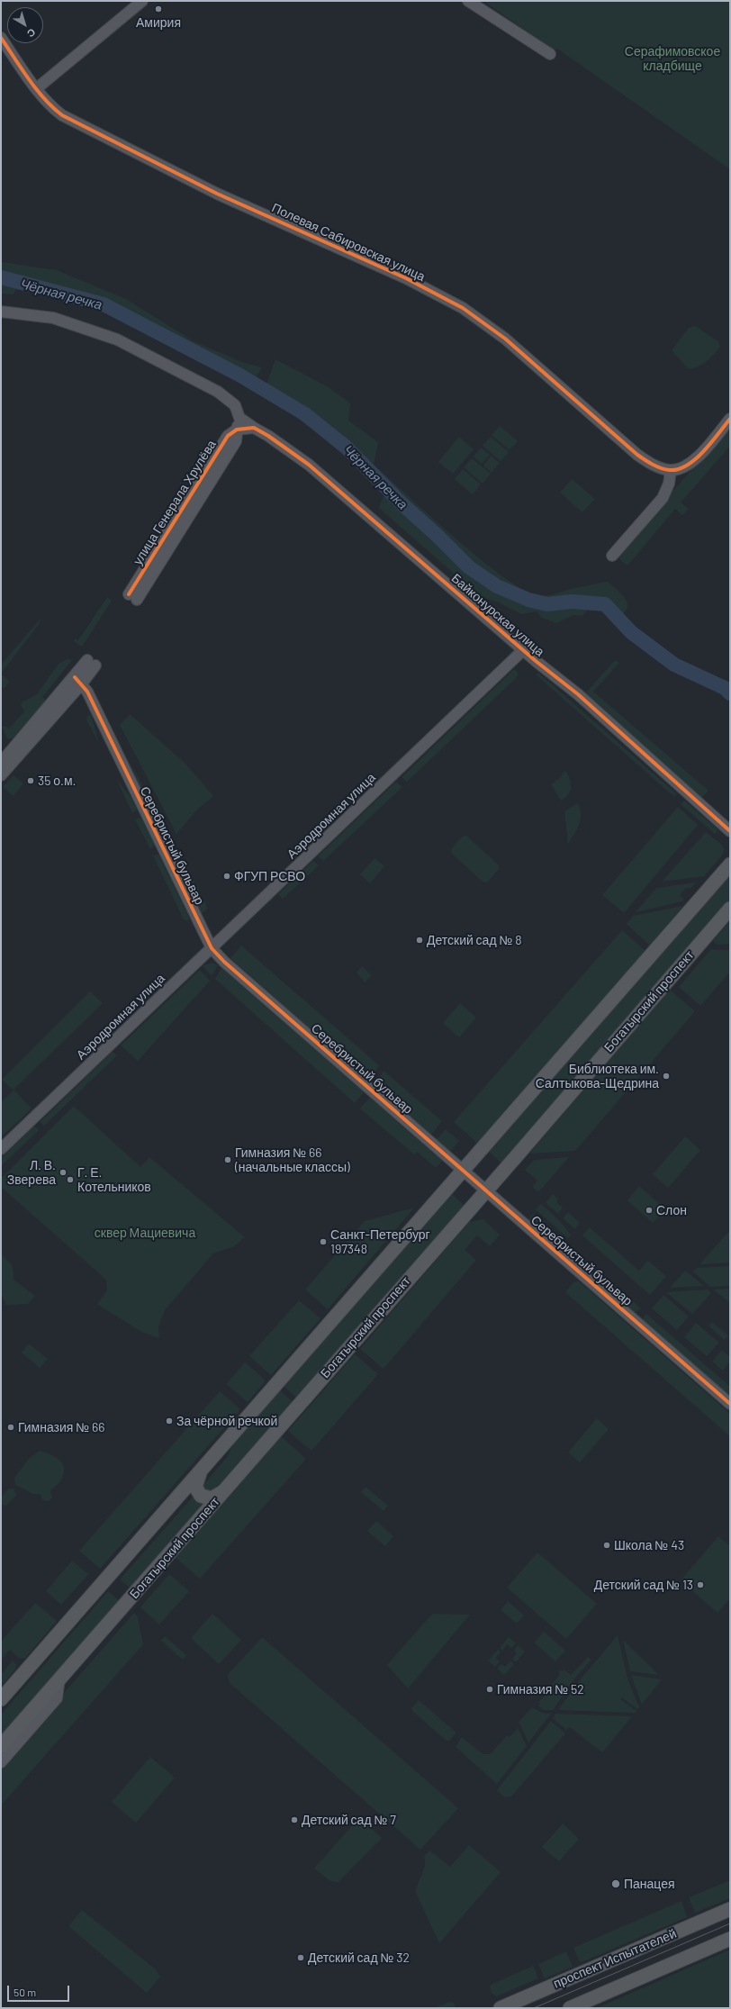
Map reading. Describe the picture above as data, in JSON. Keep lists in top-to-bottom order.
{
  "streets": {
    "main road": ["Богатырский проспект", "проспект Испытателей"],
    "street": [
      "Полевая Сабировская улица",
      "улица Генерала Хрулёва",
      "Байконурская улица",
      "Аэродромная улица",
      "Серебристый бульвар"
    ]
  },
  "crossings": [
    ["улица Генерала Хрулёва", "Байконурская улица"],
    ["Байконурская улица", "Аэродромная улица"],
    ["Аэродромная улица", "Серебристый бульвар"],
    ["Серебристый бульвар", "Богатырский проспект"]
  ],
  "water": ["Чёрная речка"],
  "parks": ["Серафимовское кладбище", "сквер Мациевича"],
  "places": [
    "Амирия",
    "35 о.м.",
    "ФГУП РСВО",
    "Детский сад № 8",
    "Библиотека им. Салтыкова-Щедрина",
    "Гимназия № 66 (начальные классы)",
    "Л. В. Зверева",
    "Г. Е. Котельников",
    "Слон",
    "Санкт-Петербург 197348",
    "За чёрной речкой",
    "Гимназия № 66",
    "Школа № 43",
    "Детский сад № 13",
    "Гимназия № 52",
    "Детский сад № 7",
    "Панацея",
    "Детский сад № 32"
  ],
  "scale_bar": "50 m",
  "north": "bottom right"
}
